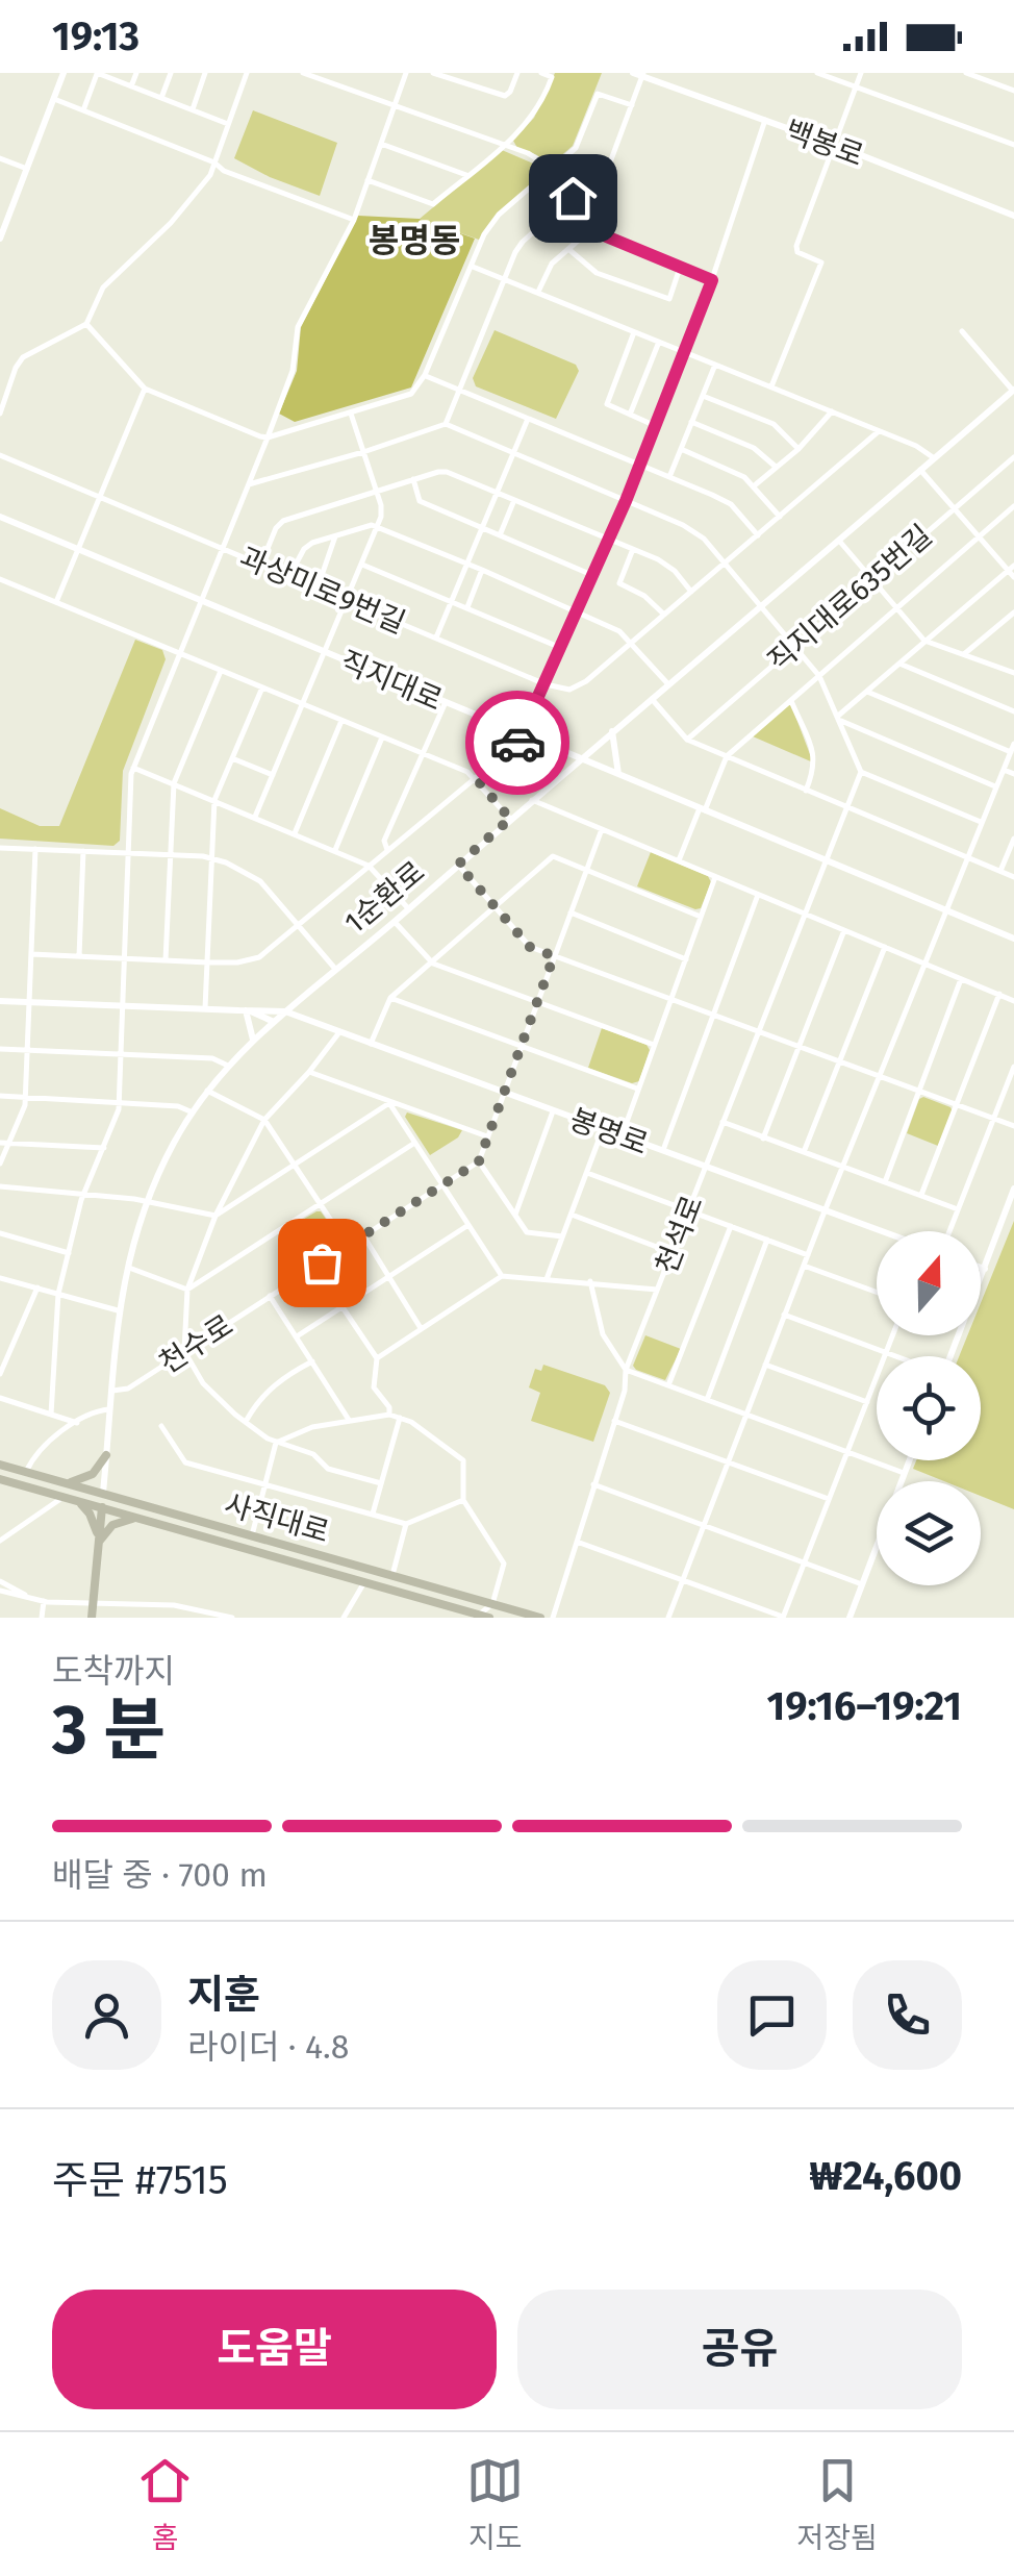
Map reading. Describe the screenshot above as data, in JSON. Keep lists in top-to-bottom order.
{
  "streets": {
    "main road": ["1순환로", "사직대로"],
    "street": [
      "백봉로",
      "과상미로9번길",
      "직지대로635번길",
      "직지대로",
      "봉명로",
      "천석로",
      "천수로"
    ]
  },
  "crossings": [
    ["직지대로", "1순환로"],
    ["직지대로", "천석로"],
    ["1순환로", "봉명로"],
    ["1순환로", "천수로"],
    ["1순환로", "사직대로"],
    ["봉명로", "천석로"]
  ],
  "districts": ["봉명동"],
  "north": "top",
  "page": {
    "status": "19:13",
    "heading": ["3 분", "도착까지", "19:16–19:21"],
    "panel": [
      "지훈",
      "라이더 · 4.8",
      "주문 #7515",
      "₩24,600"
    ],
    "bar": "배달 중 · 700 m",
    "buttons": ["도움말", "공유"],
    "tabs": ["홈", "지도", "저장됨"]
  }
}
